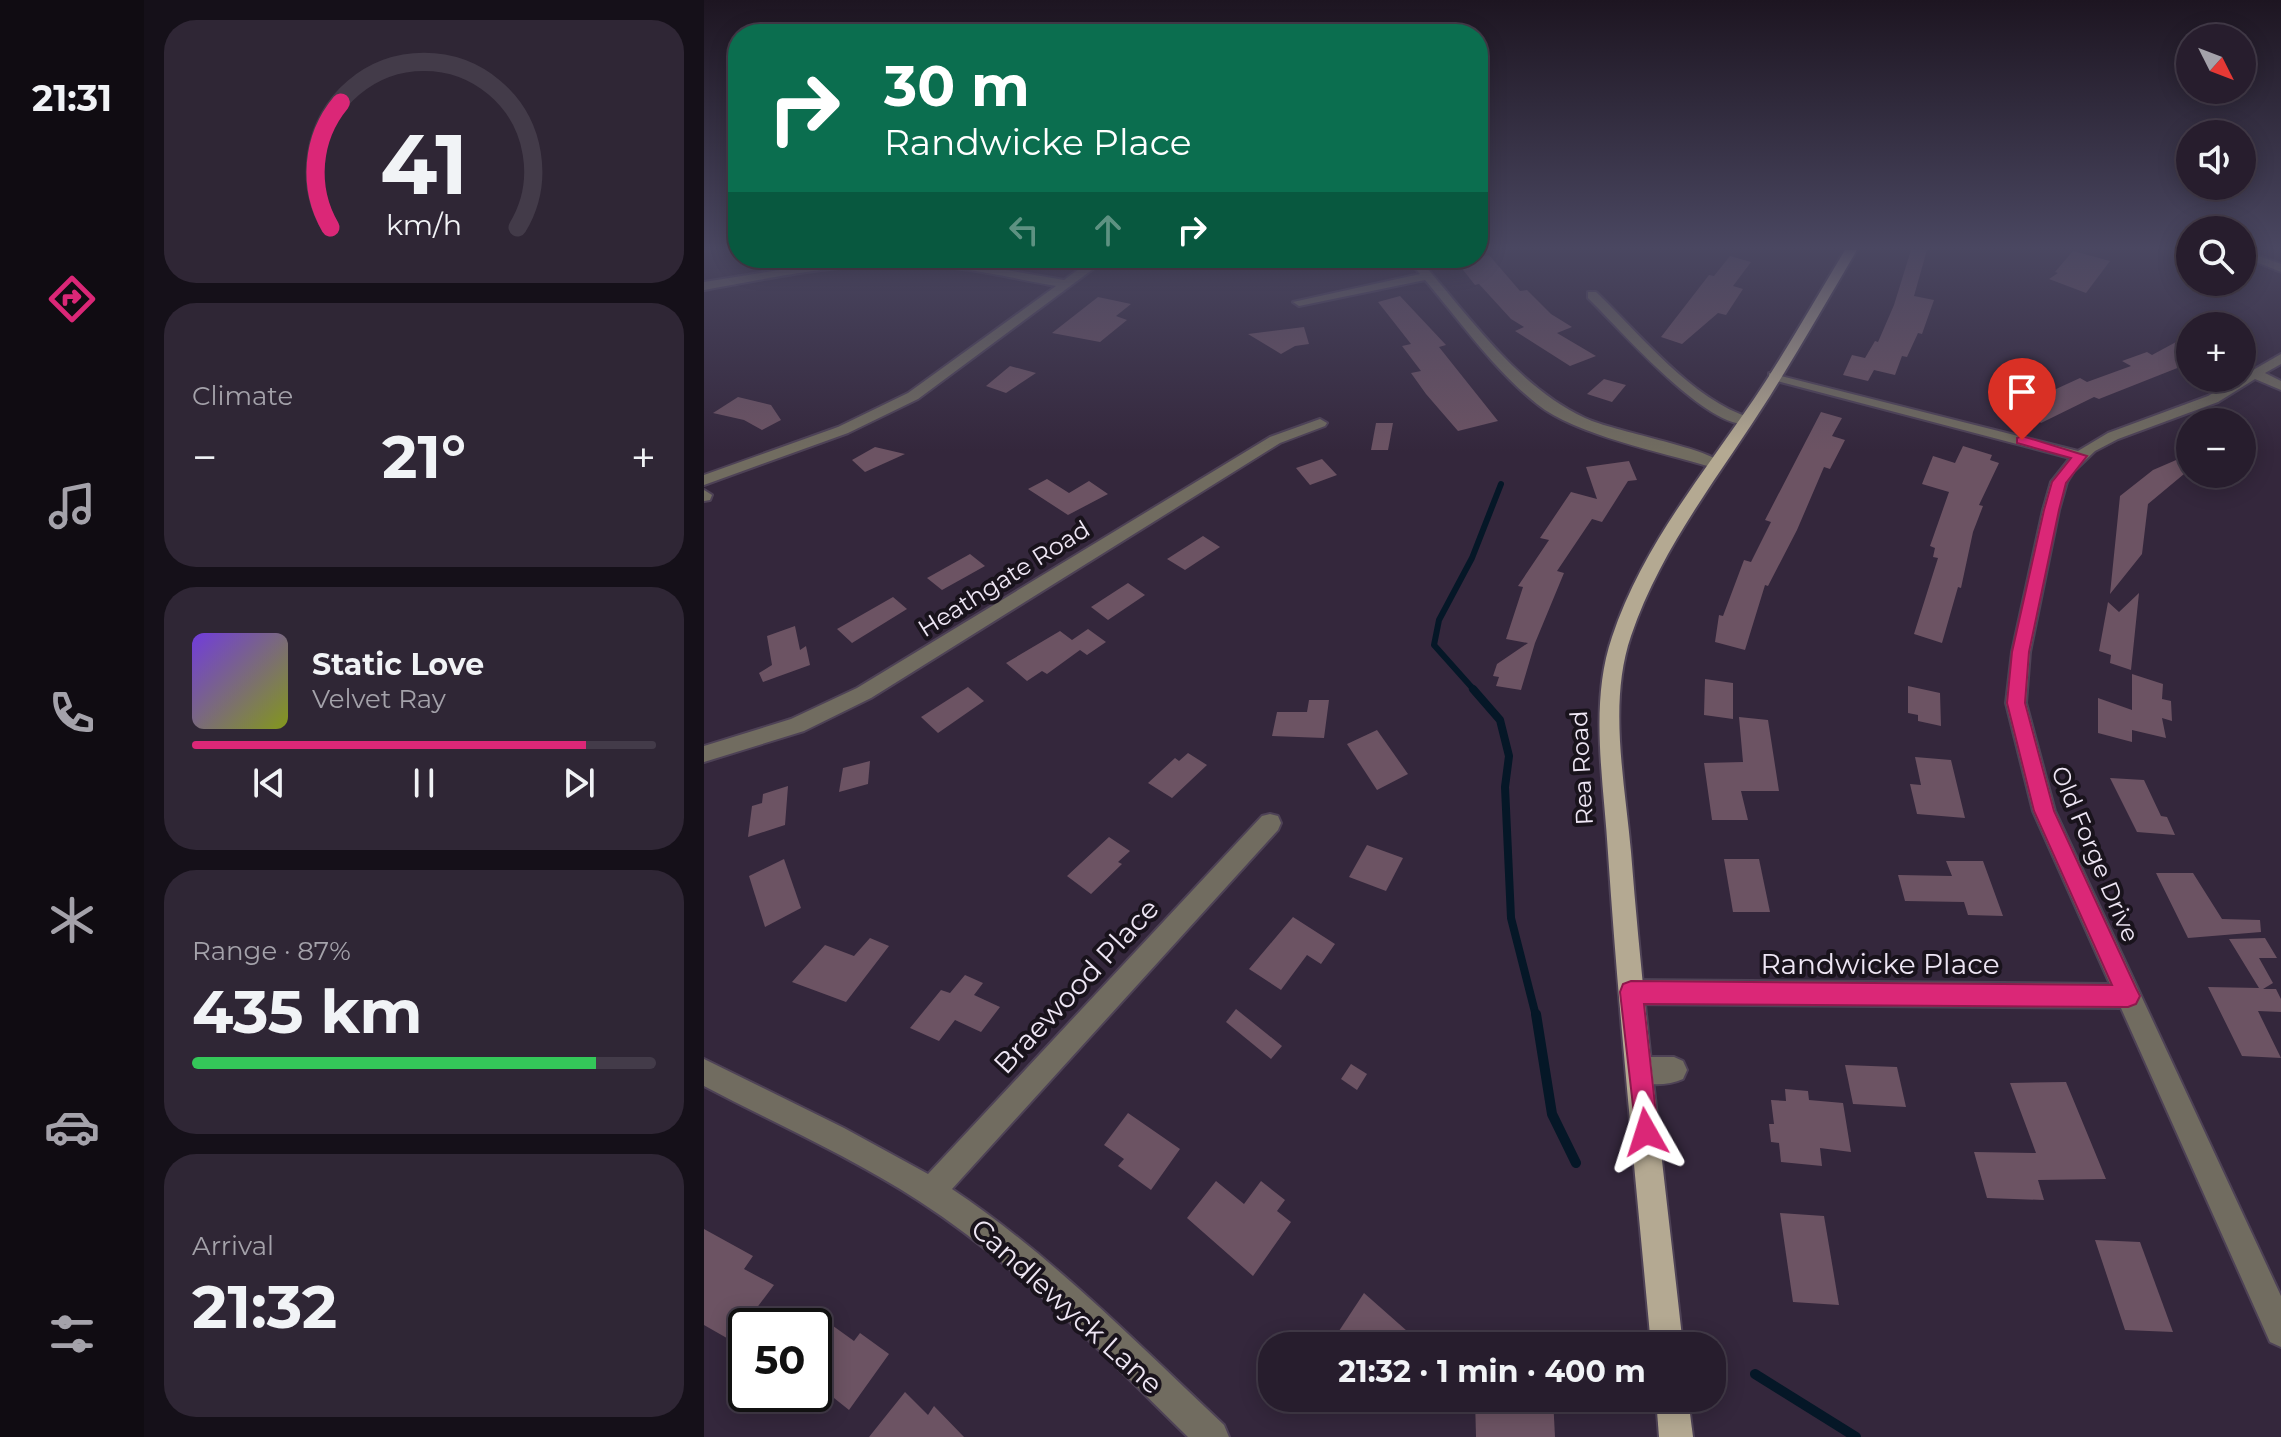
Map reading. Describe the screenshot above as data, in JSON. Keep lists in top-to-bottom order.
{
  "streets": {
    "main road": ["Rea Road"],
    "street": [
      "Heathgate Road",
      "Old Forge Drive",
      "Randwicke Place",
      "Braewood Place",
      "Candlewyck Lane"
    ]
  },
  "crossings": [
    ["Rea Road", "Randwicke Place"],
    ["Old Forge Drive", "Randwicke Place"],
    ["Braewood Place", "Candlewyck Lane"]
  ],
  "north": "bottom right",
  "page": {
    "tabs": "21:31",
    "map_buttons": ["+", "−"],
    "turn": ["30 m", "Randwicke Place"],
    "tile": [
      "Climate",
      ["Range · 87%", "435 km"],
      ["Arrival", "21:32"]
    ],
    "heat": ["−", "21°", "+"],
    "song": ["Static Love", "Velvet Ray"],
    "limit": "50",
    "trip": "21:32 · 1 min · 400 m",
    "gauge": ["41", "km/h"]
  }
}
